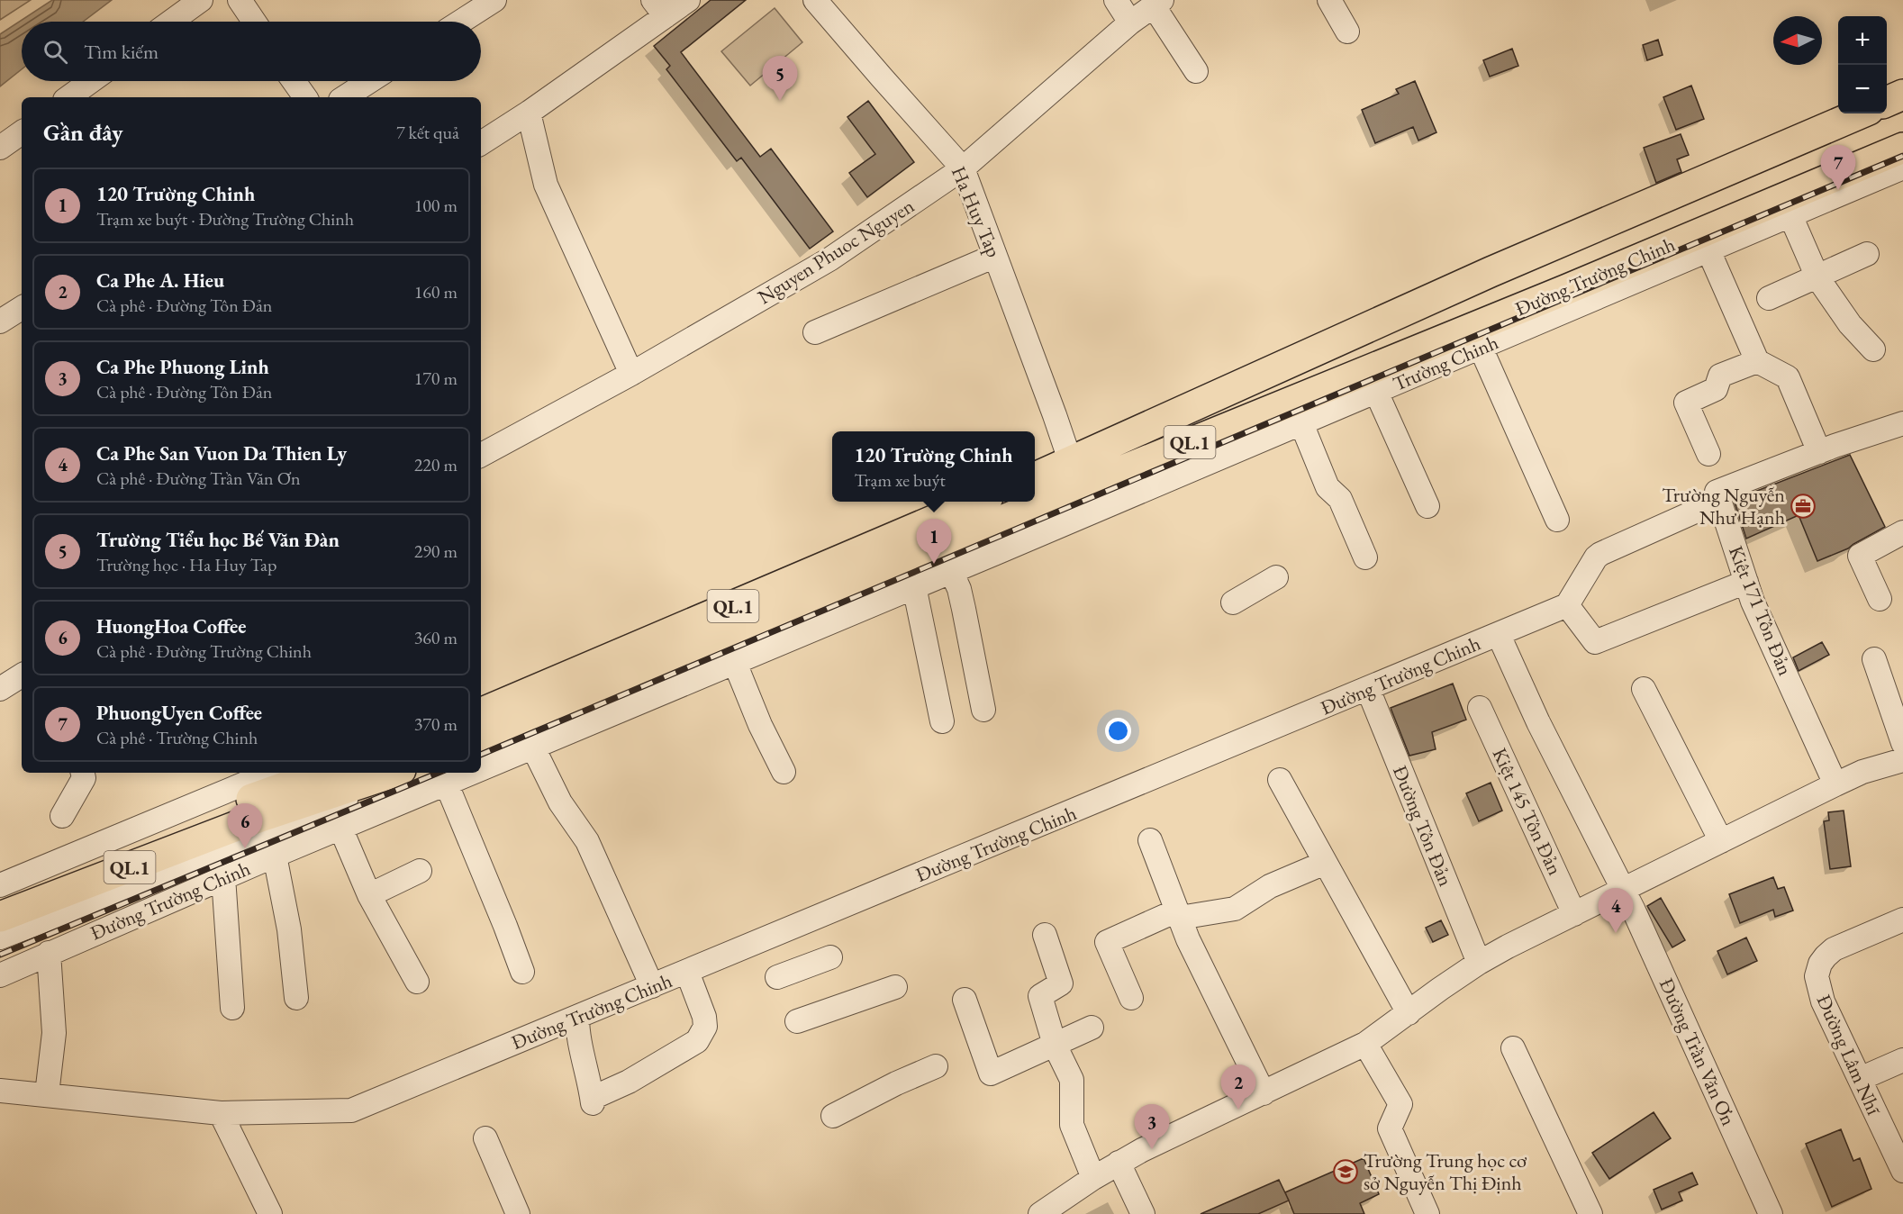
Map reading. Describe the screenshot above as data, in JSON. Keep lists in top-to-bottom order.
{
  "streets": {
    "highway": ["Đường Trường Chinh", "QL.1"],
    "street": [
      "Ha Huy Tap",
      "Nguyen Phuoc Nguyen",
      "Trường Chinh",
      "Kiệt 171 Tôn Đản",
      "Kiệt 145 Tôn Đản",
      "Đường Tôn Đản",
      "Đường Trần Văn Ơn",
      "Đường Lâm Nhĩ"
    ]
  },
  "crossings": [
    ["Ha Huy Tap", "Nguyen Phuoc Nguyen"],
    ["Ha Huy Tap", "QL.1"],
    ["Đường Trường Chinh", "Trường Chinh"],
    ["Đường Trường Chinh", "Đường Tôn Đản"],
    ["Đường Trường Chinh", "Đường Trần Văn Ơn"]
  ],
  "places": {
    "office": ["Trường Nguyễn Như Hạnh"],
    "school or university": ["Trường Trung học cơ sở Nguyễn Thị Định"]
  },
  "north": "left",
  "page": {
    "map_buttons": ["+", "−"],
    "search": "Tìm kiếm",
    "pins": [
      "5",
      "7",
      "1",
      "6",
      "4",
      "2",
      "3"
    ],
    "heading": ["Gần đây", "7 kết quả"],
    "list": [
      {
        "mark": "1",
        "name": "120 Trường Chinh",
        "note": "Trạm xe buýt · Đường Trường Chinh",
        "value": "100 m"
      },
      {
        "mark": "2",
        "name": "Ca Phe A. Hieu",
        "note": "Cà phê · Đường Tôn Đản",
        "value": "160 m"
      },
      {
        "mark": "3",
        "name": "Ca Phe Phuong Linh",
        "note": "Cà phê · Đường Tôn Đản",
        "value": "170 m"
      },
      {
        "mark": "4",
        "name": "Ca Phe San Vuon Da Thien Ly",
        "note": "Cà phê · Đường Trần Văn Ơn",
        "value": "220 m"
      },
      {
        "mark": "5",
        "name": "Trường Tiểu học Bế Văn Đàn",
        "note": "Trường học · Ha Huy Tap",
        "value": "290 m"
      },
      {
        "mark": "6",
        "name": "HuongHoa Coffee",
        "note": "Cà phê · Đường Trường Chinh",
        "value": "360 m"
      },
      {
        "mark": "7",
        "name": "PhuongUyen Coffee",
        "note": "Cà phê · Trường Chinh",
        "value": "370 m"
      }
    ],
    "popup": ["120 Trường Chinh", "Trạm xe buýt"]
  }
}
